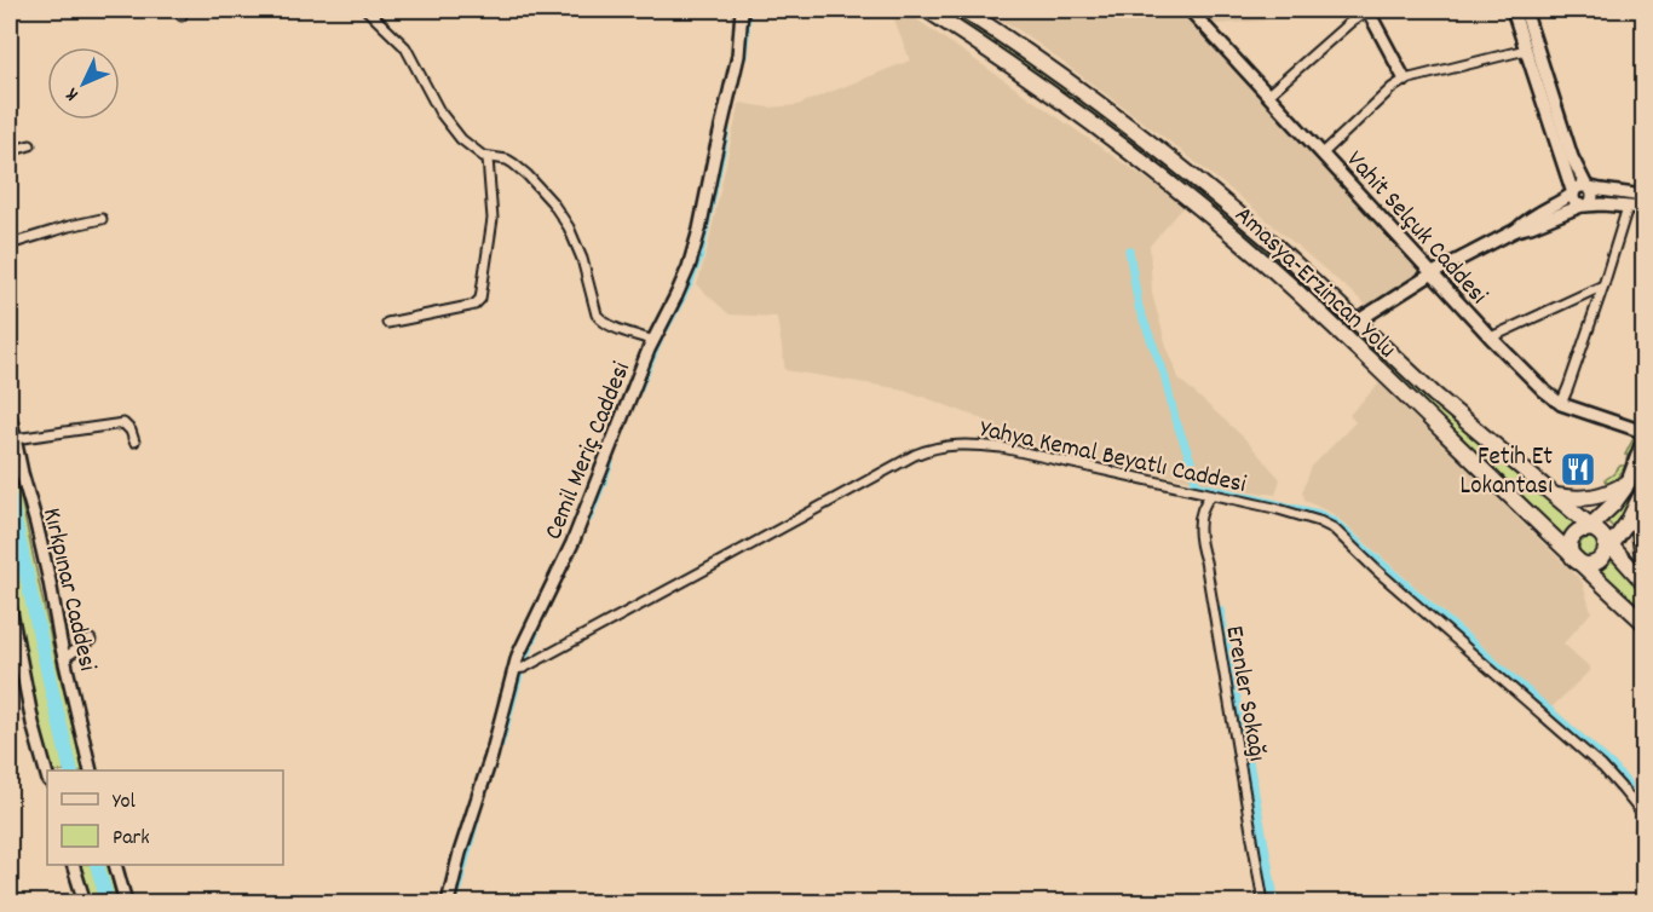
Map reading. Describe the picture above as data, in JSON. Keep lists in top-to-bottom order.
{
  "streets": {
    "highway": ["Amasya-Erzincan Yolu"],
    "street": [
      "Vahit Selçuk Caddesi",
      "Cemil Meriç Caddesi",
      "Yahya Kemal Beyatlı Caddesi",
      "Kırkpınar Caddesi",
      "Erenler Sokağı"
    ]
  },
  "crossings": [
    ["Cemil Meriç Caddesi", "Yahya Kemal Beyatlı Caddesi"],
    ["Yahya Kemal Beyatlı Caddesi", "Erenler Sokağı"]
  ],
  "places": {
    "restaurant": ["Fetih Et Lokantası"]
  },
  "legend": ["Yol", "Park"],
  "north": "bottom left"
}
